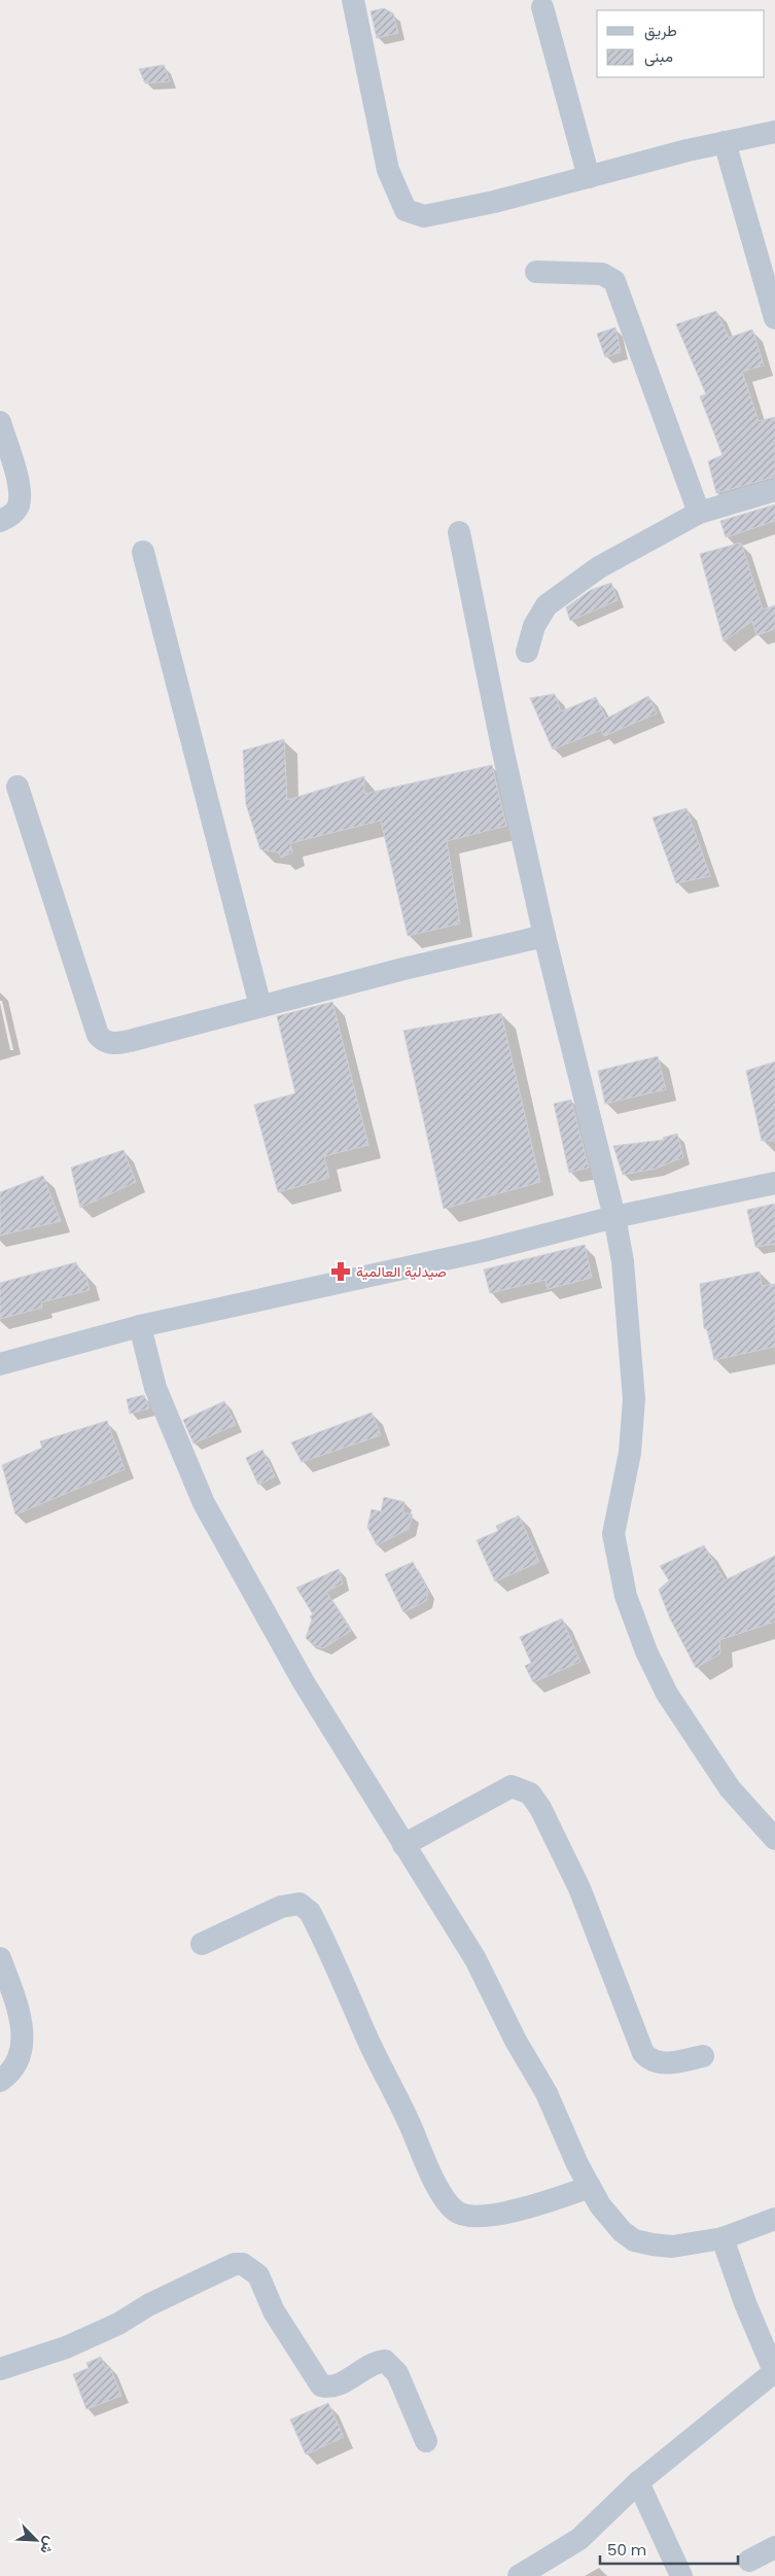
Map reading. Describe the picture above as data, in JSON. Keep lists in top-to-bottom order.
{
  "places": {
    "pharmacy": ["صيدلية العالمية"]
  },
  "legend": ["طريق", "مبنى"],
  "scale_bar": "50 m",
  "north": "bottom right"
}
